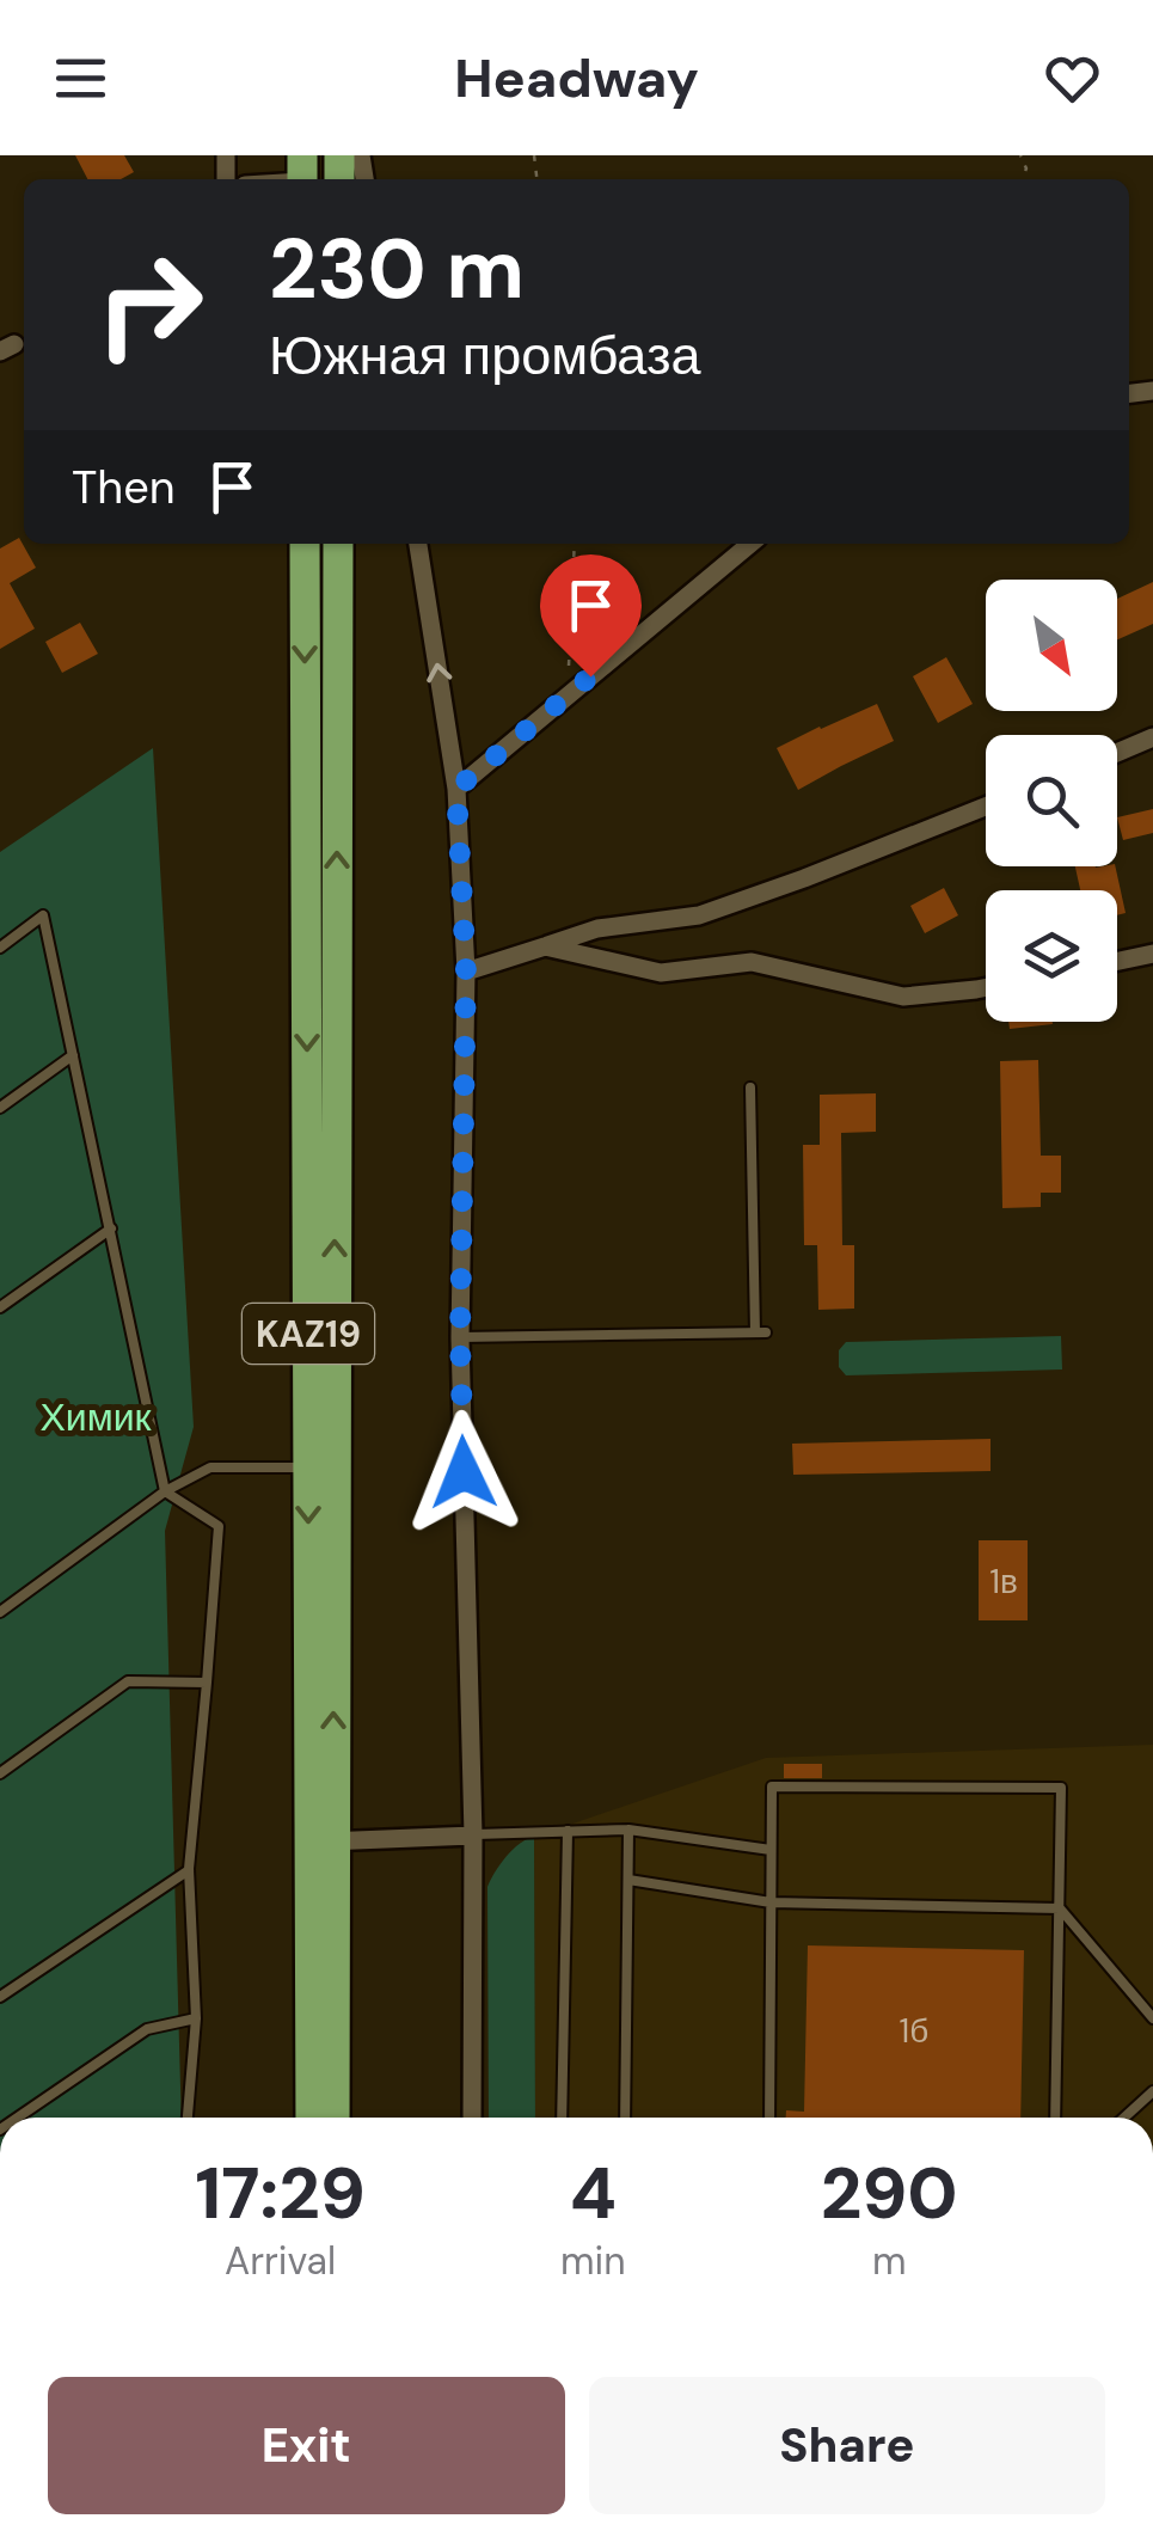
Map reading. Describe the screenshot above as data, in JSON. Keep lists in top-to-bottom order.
{
  "streets": {
    "highway": ["KAZ19"]
  },
  "parks": ["Химик"],
  "house_numbers": ["1в", "1б"],
  "north": "bottom right",
  "page": {
    "header": "Headway",
    "turn": ["230 m", "Южная промбаза"],
    "then": "Then",
    "eta": [
      "17:29",
      "Arrival",
      "4",
      "min",
      "290",
      "m"
    ],
    "buttons": ["Exit", "Share"]
  }
}
